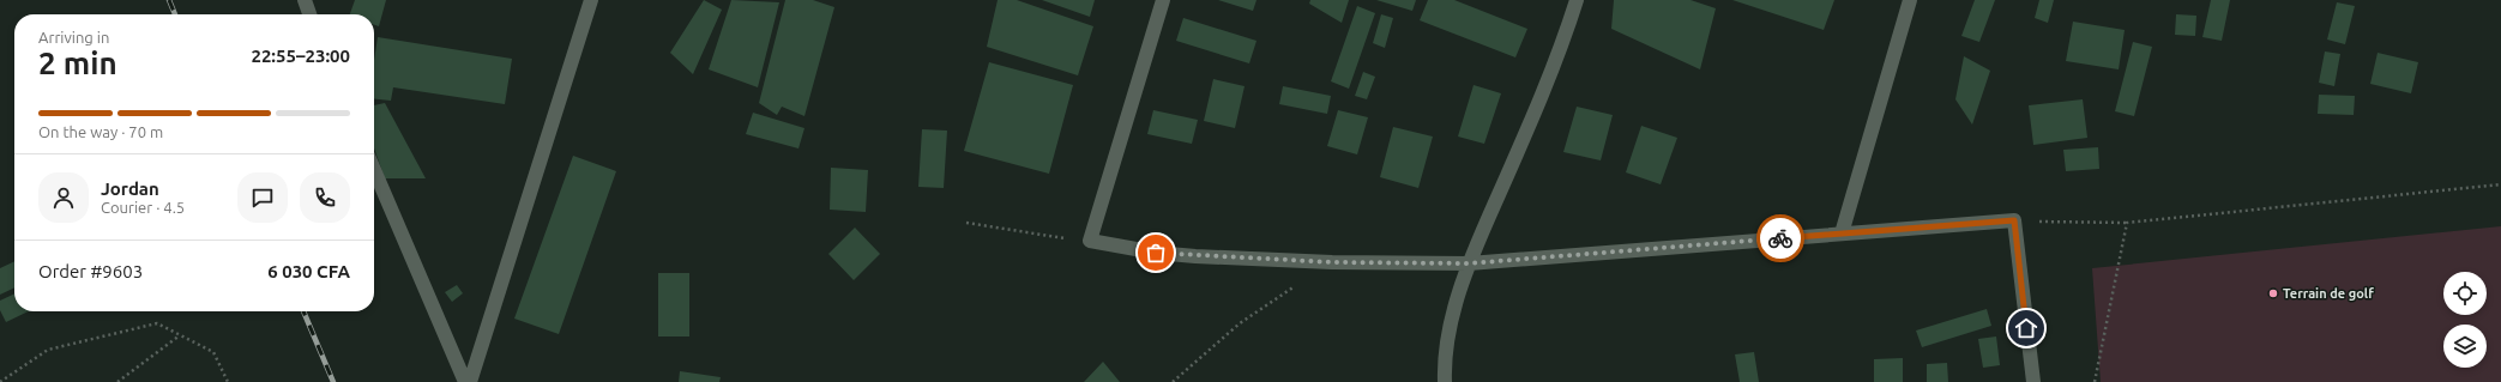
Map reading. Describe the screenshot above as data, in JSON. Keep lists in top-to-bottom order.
{
  "places": ["Terrain de golf"],
  "page": {
    "heading": ["2 min", "Arriving in", "22:55–23:00"],
    "panel": [
      "Jordan",
      "Courier · 4.5",
      "Order #9603",
      "6 030 CFA"
    ],
    "bar": "On the way · 70 m"
  }
}
